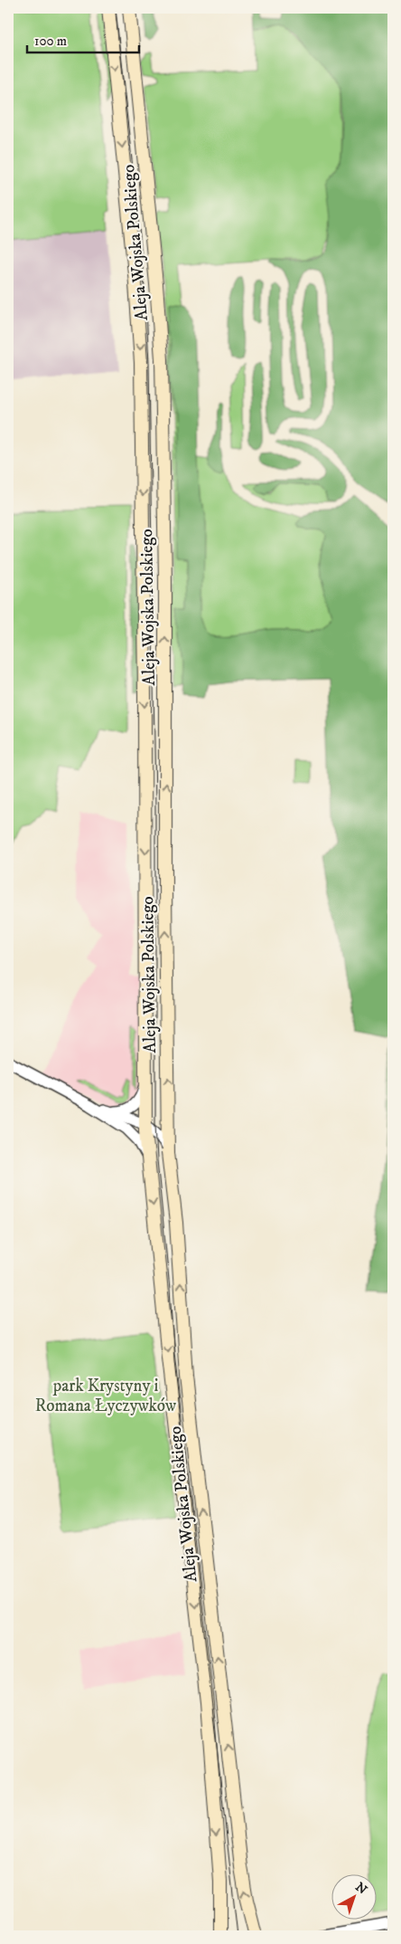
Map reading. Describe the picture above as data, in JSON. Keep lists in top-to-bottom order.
{
  "streets": {
    "main road": ["Aleja Wojska Polskiego"]
  },
  "parks": ["park Krystyny i Romana Łyczywków"],
  "scale_bar": "100 m",
  "north": "top right"
}
